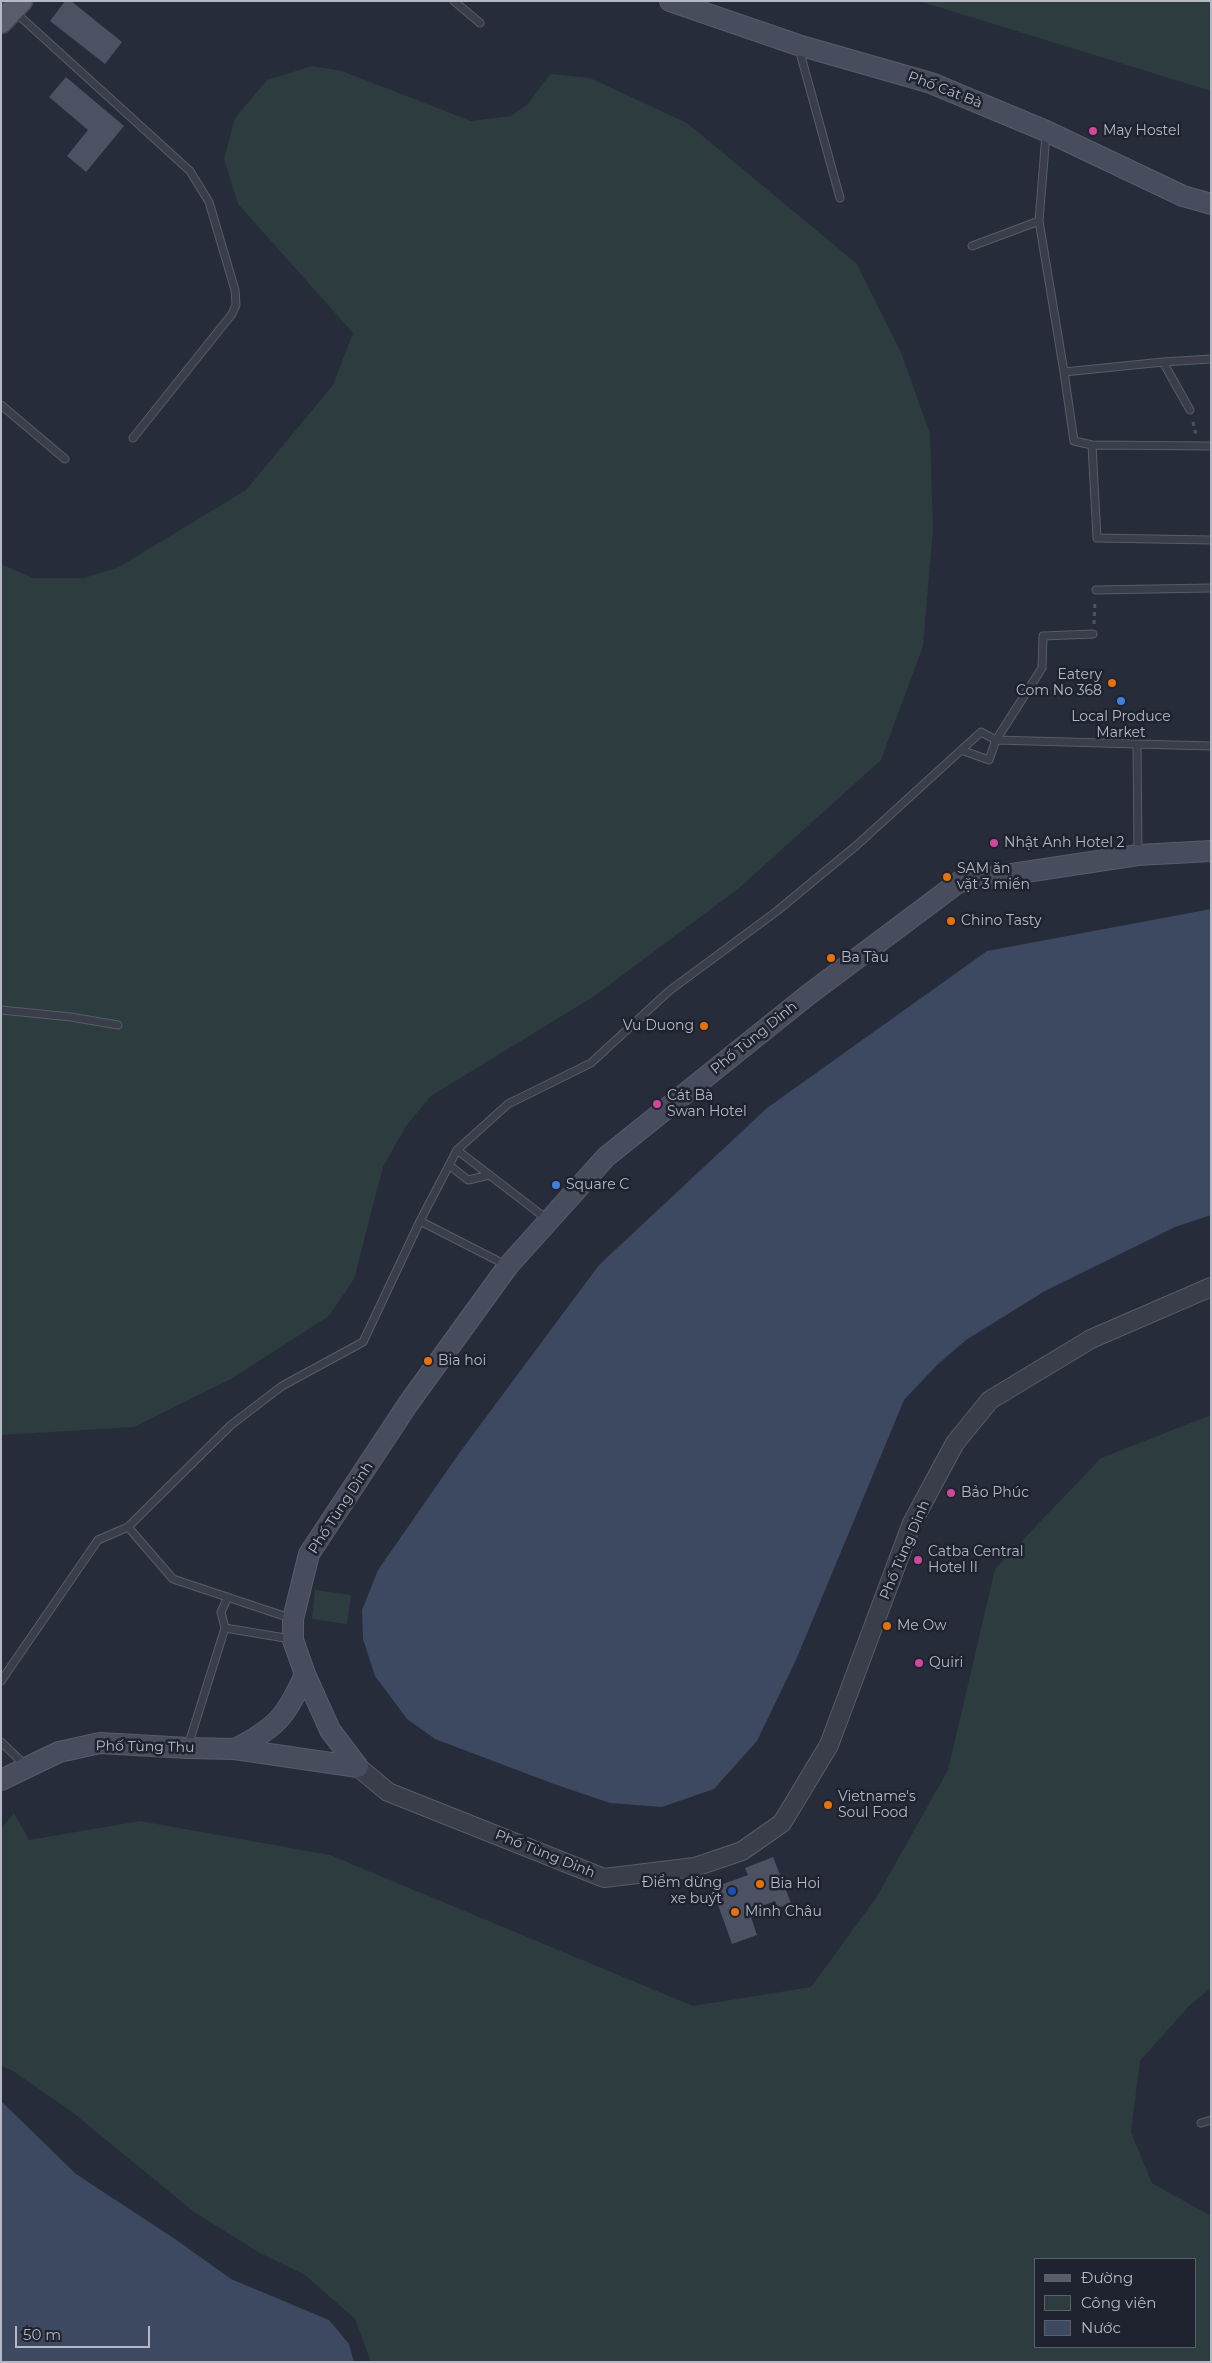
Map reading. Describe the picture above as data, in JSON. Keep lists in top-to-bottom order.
{
  "streets": {
    "main road": ["Phố Cát Bà", "Phố Tùng Dinh", "Phố Tùng Thu"]
  },
  "crossings": [
    ["Phố Tùng Dinh", "Phố Tùng Thu"]
  ],
  "places": [
    "May Hostel",
    "Eatery Com No 368",
    "Local Produce Market",
    "Nhật Anh Hotel 2",
    "SAM ăn vặt 3 miền",
    "Chino Tasty",
    "Ba Tàu",
    "Vu Duong",
    "Cát Bà Swan Hotel",
    "Square C",
    "Bia hoi",
    "Bảo Phúc",
    "Catba Central Hotel II",
    "Me Ow",
    "Quiri",
    "Vietname's Soul Food",
    "Bia Hoi",
    "Điểm dừng xe buýt",
    "Minh Châu"
  ],
  "legend": ["Đường", "Công viên", "Nước"],
  "scale_bar": "50 m"
}
